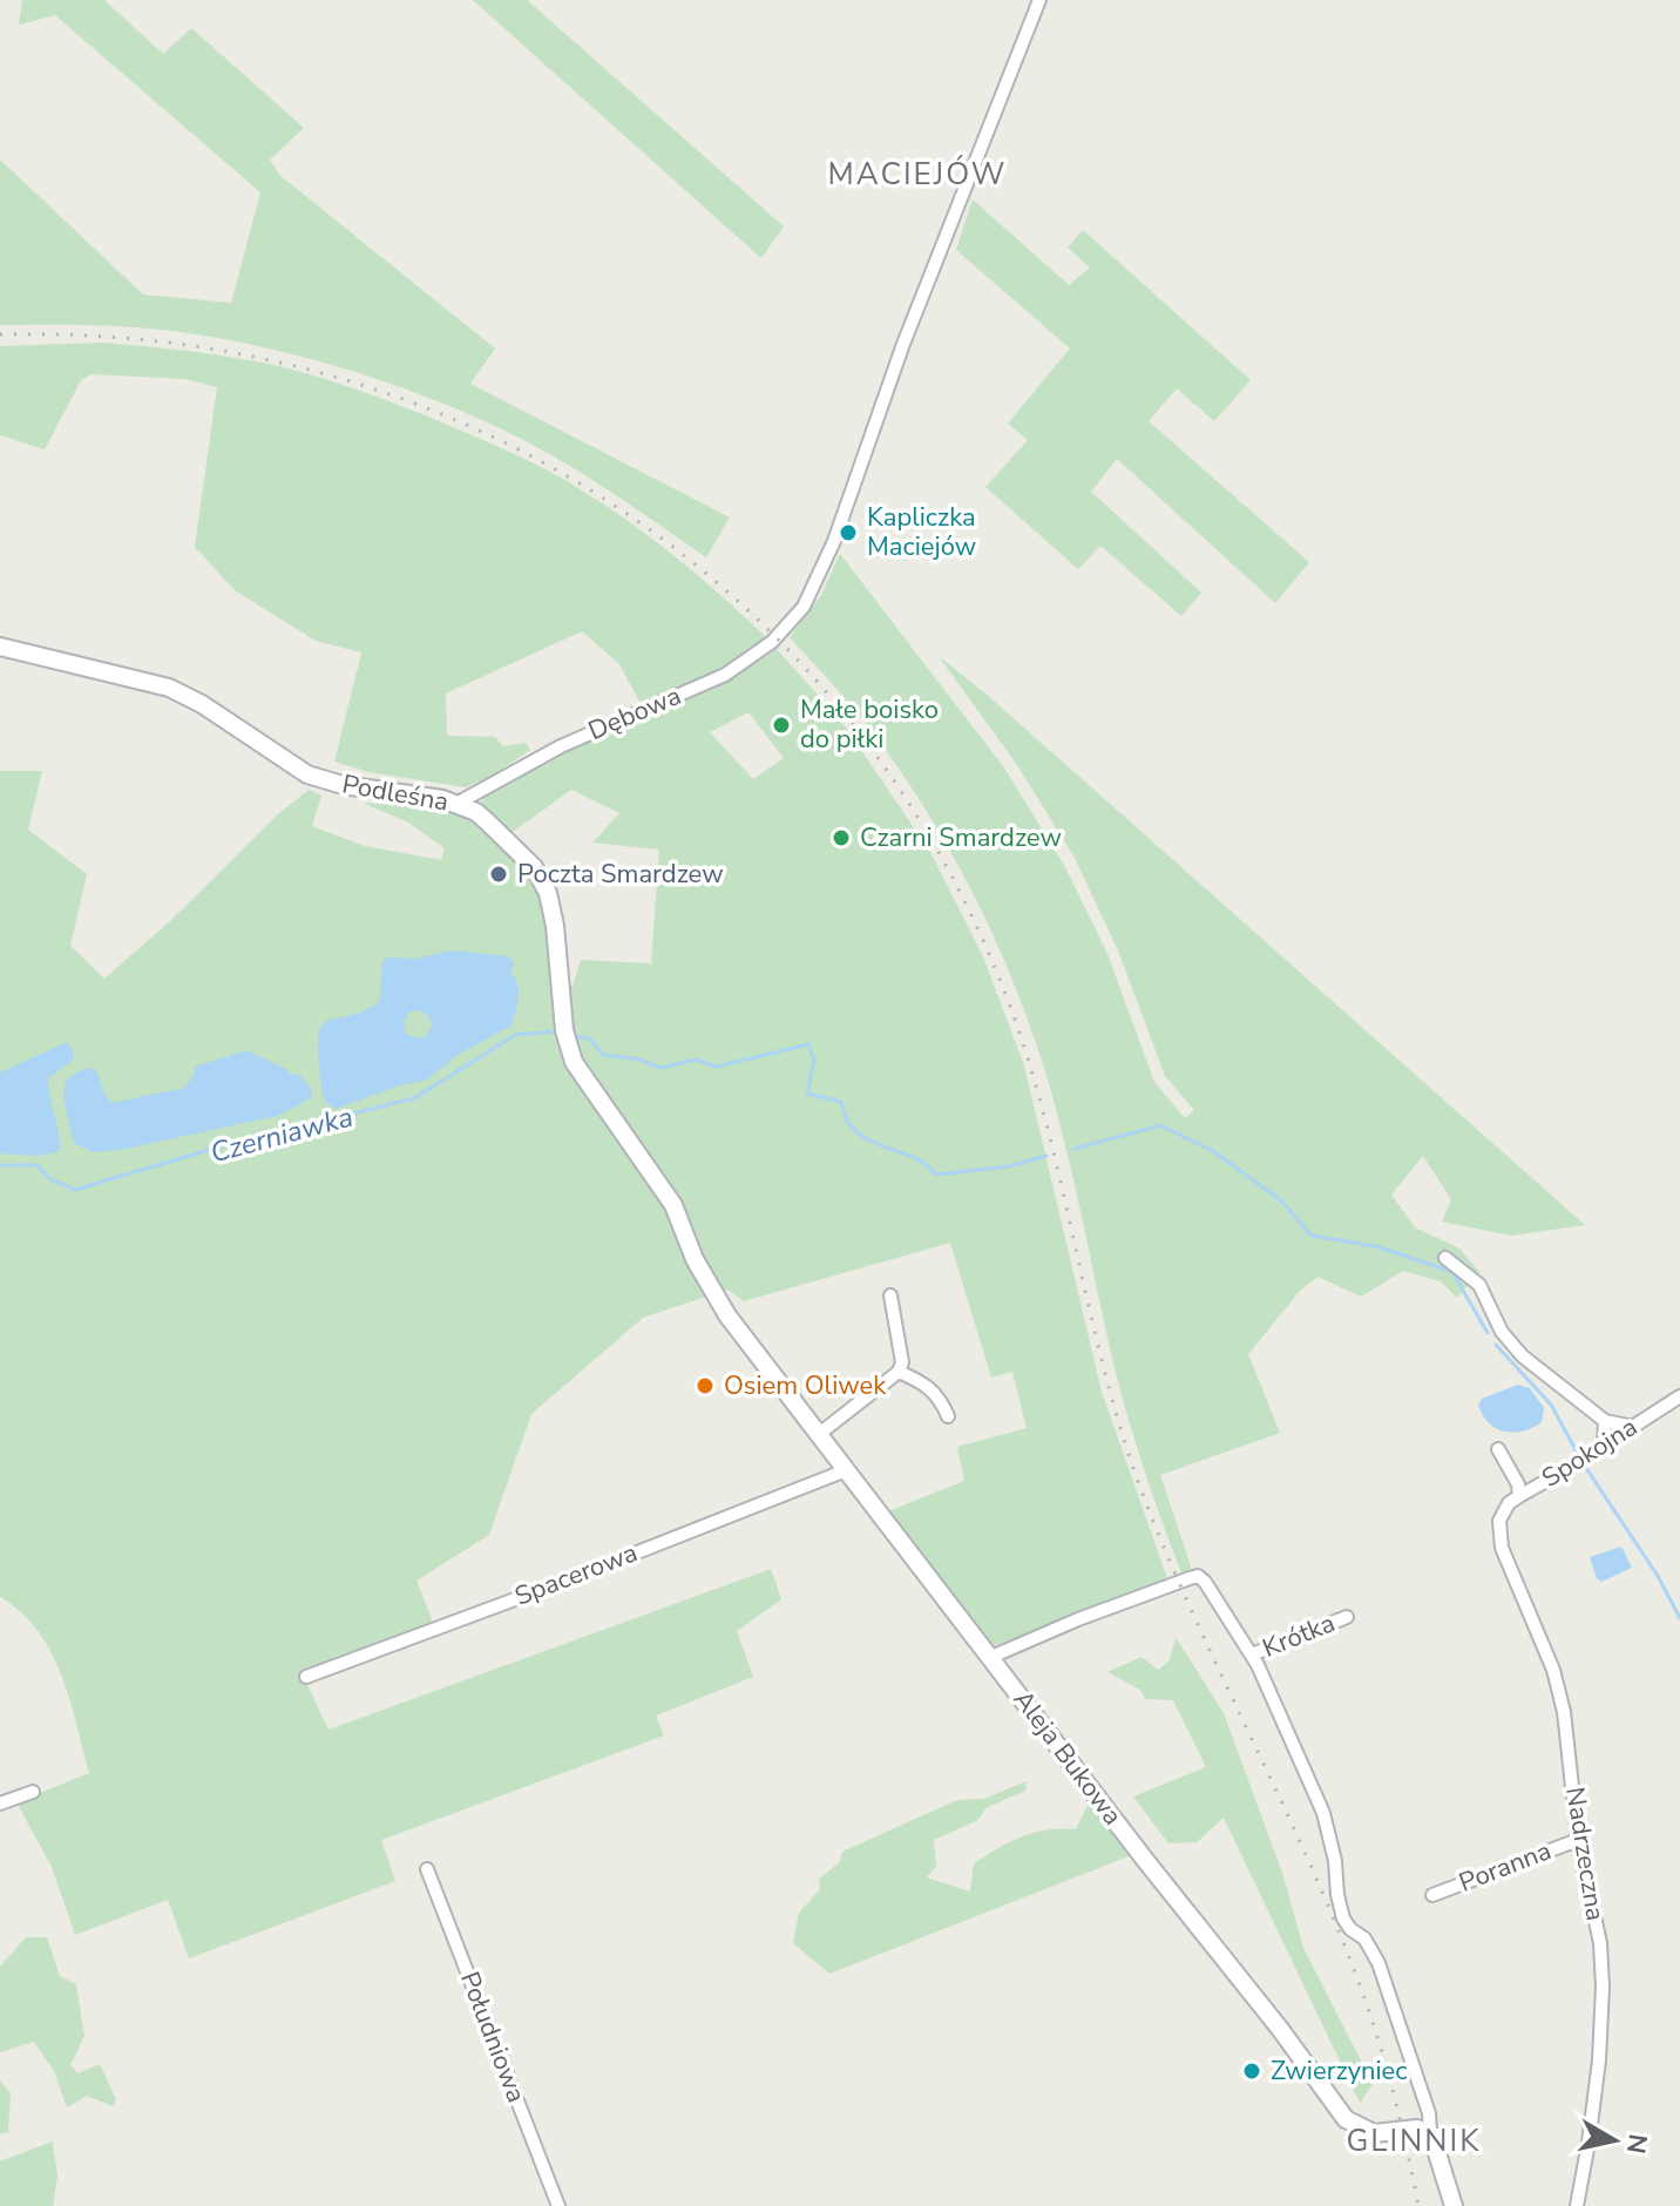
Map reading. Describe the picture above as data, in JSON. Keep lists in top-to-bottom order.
{
  "streets": {
    "street": [
      "Dębowa",
      "Podleśna",
      "Spokojna",
      "Spacerowa",
      "Krótka",
      "Aleja Bukowa",
      "Nadrzeczna",
      "Poranna",
      "Południowa"
    ]
  },
  "crossings": [
    ["Dębowa", "Podleśna"],
    ["Podleśna", "Aleja Bukowa"],
    ["Spokojna", "Nadrzeczna"],
    ["Spacerowa", "Aleja Bukowa"],
    ["Nadrzeczna", "Poranna"]
  ],
  "districts": ["MACIEJÓW", "GLINNIK"],
  "water": ["Czerniawka"],
  "places": [
    "Kapliczka Maciejów",
    "Małe boisko do piłki",
    "Czarni Smardzew",
    "Poczta Smardzew",
    "Osiem Oliwek",
    "Zwierzyniec"
  ],
  "north": "right"
}
